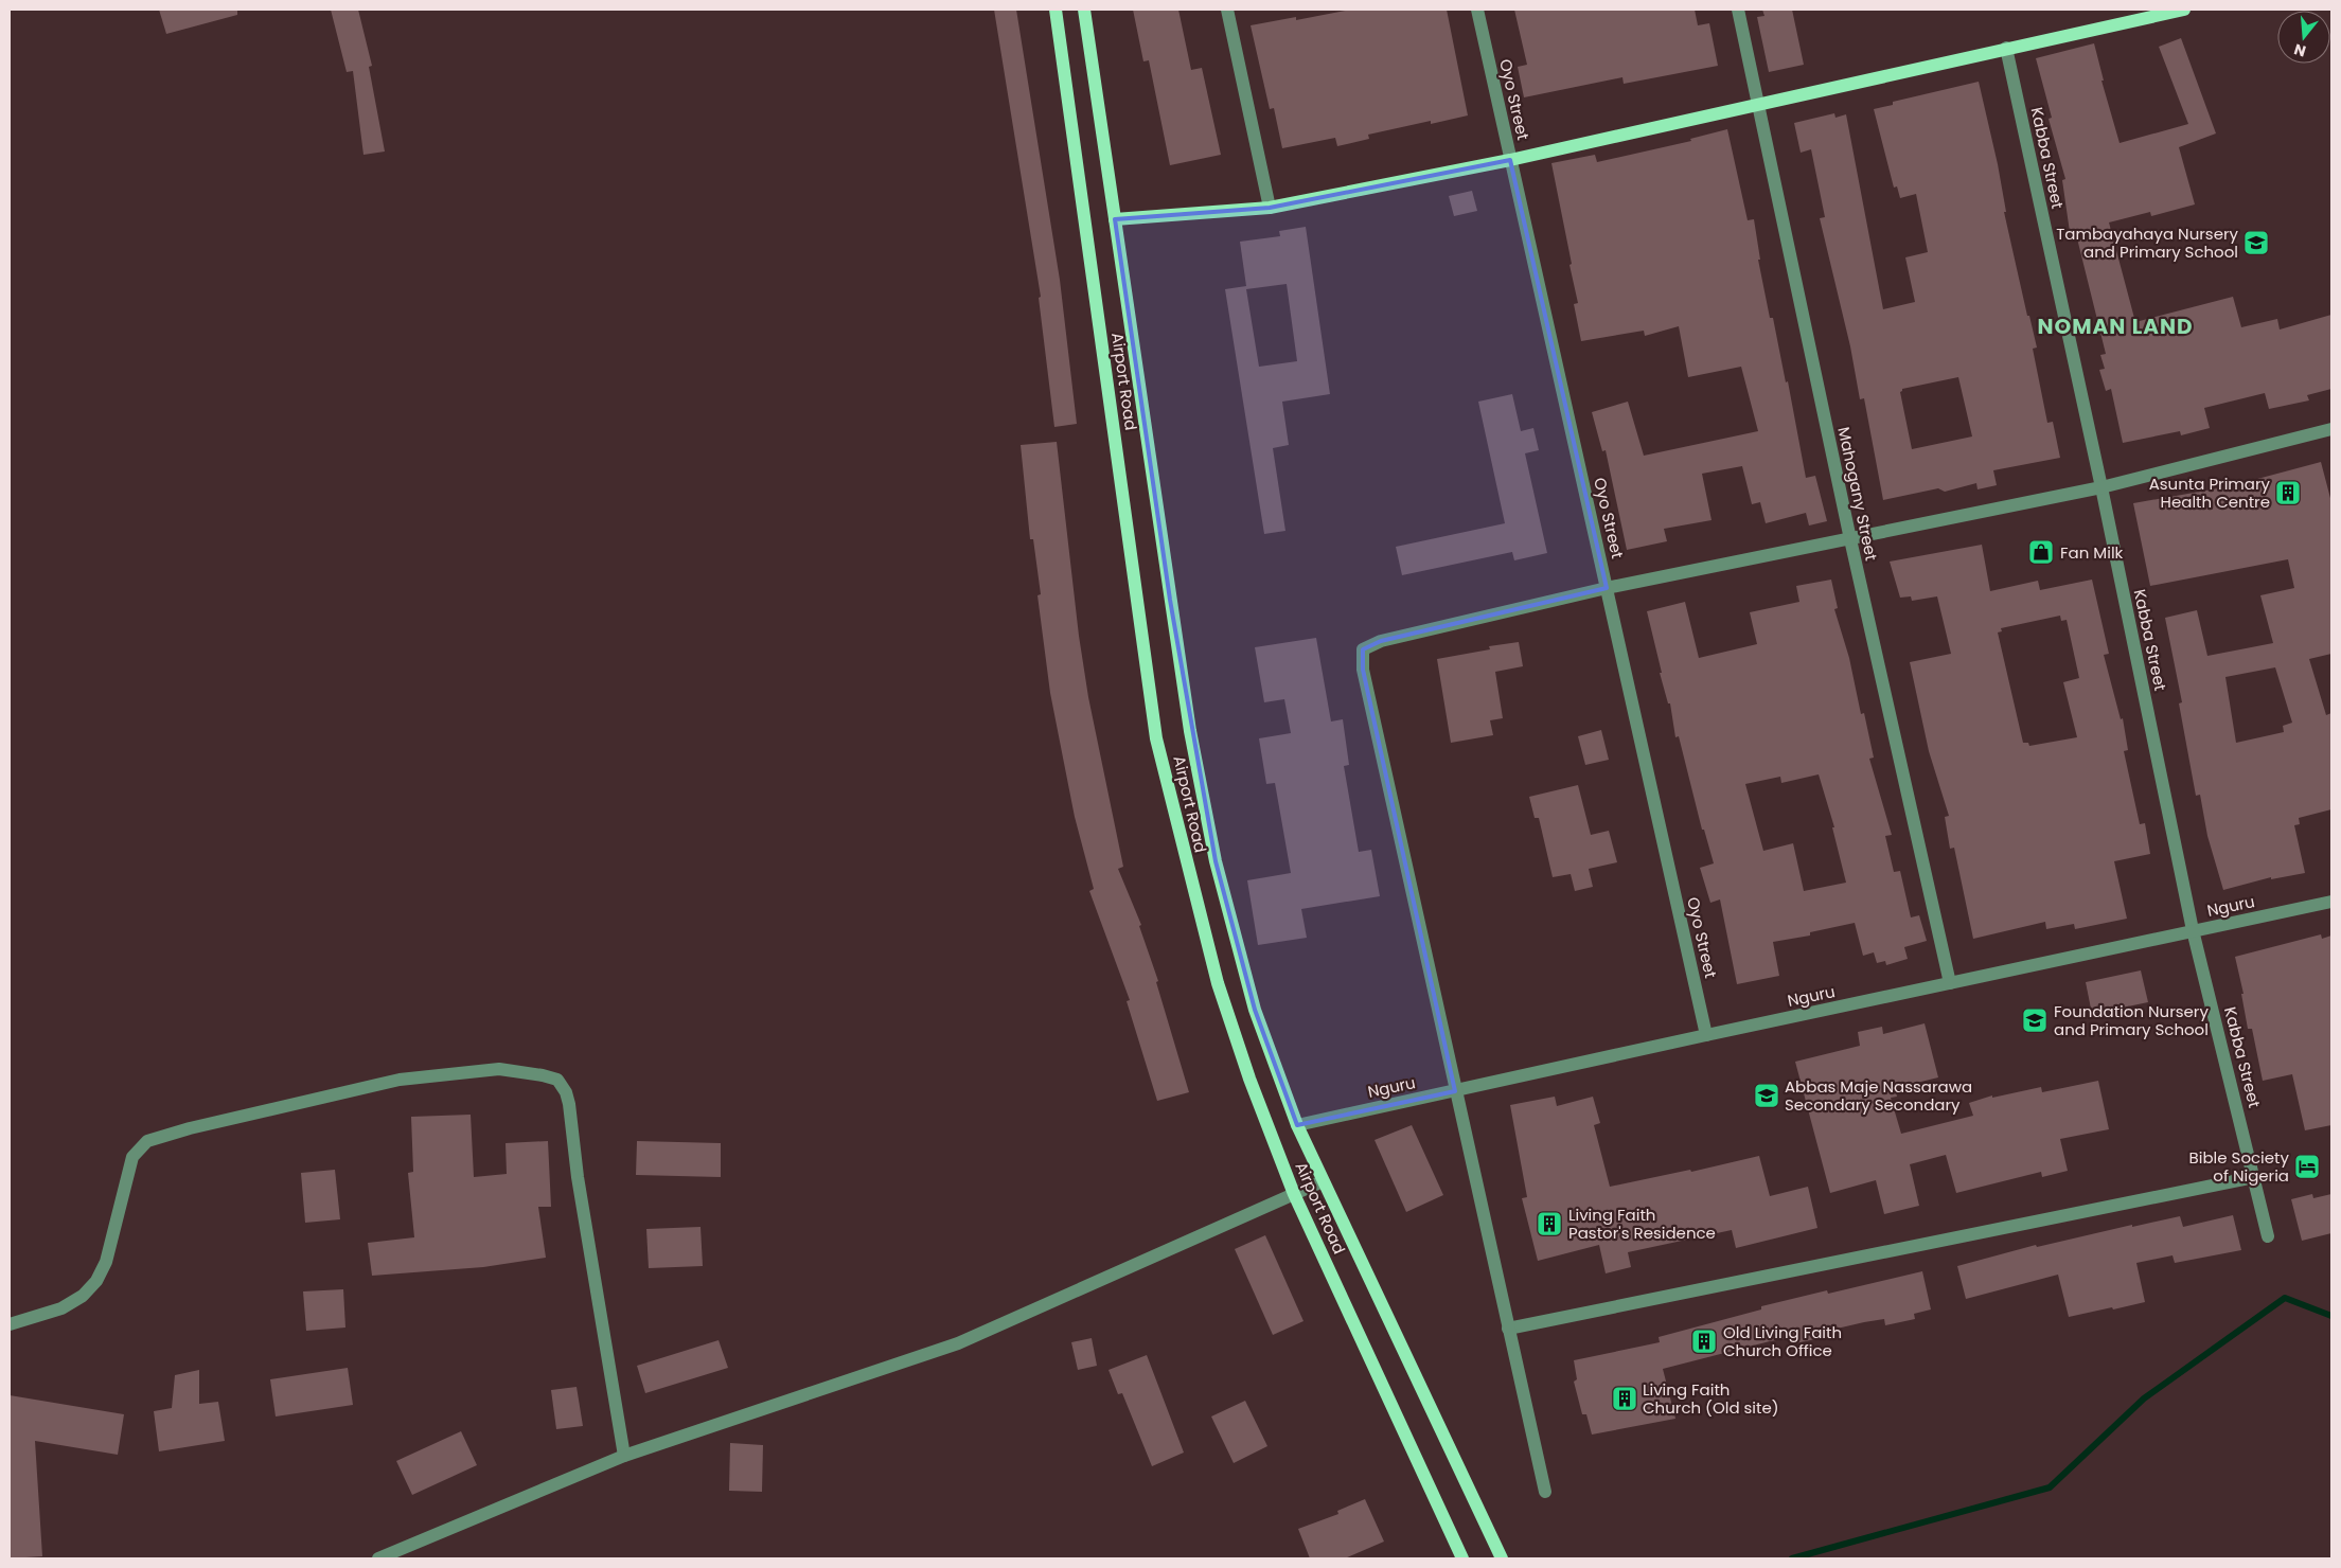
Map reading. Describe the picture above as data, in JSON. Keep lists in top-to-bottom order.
{
  "streets": {
    "main road": ["Airport Road"],
    "street": [
      "Oyo Street",
      "Kabba Street",
      "Mahogany Street",
      "Nguru"
    ]
  },
  "crossings": [
    ["Oyo Street", "Nguru"],
    ["Kabba Street", "Nguru"],
    ["Airport Road", "Nguru"],
    ["Mahogany Street", "Nguru"]
  ],
  "districts": ["NOMAN LAND"],
  "places": {
    "school or university": ["Tambayahaya Nursery and Primary School", "Foundation Nursery and Primary School", "Abbas Maje Nassarawa Secondary Secondary"],
    "building": [
      "Asunta Primary Health Centre",
      "Living Faith Pastor's Residence",
      "Old Living Faith Church Office",
      "Living Faith Church (Old site)"
    ],
    "shop": ["Fan Milk"],
    "hotel": ["Bible Society of Nigeria"]
  },
  "north": "bottom"
}
